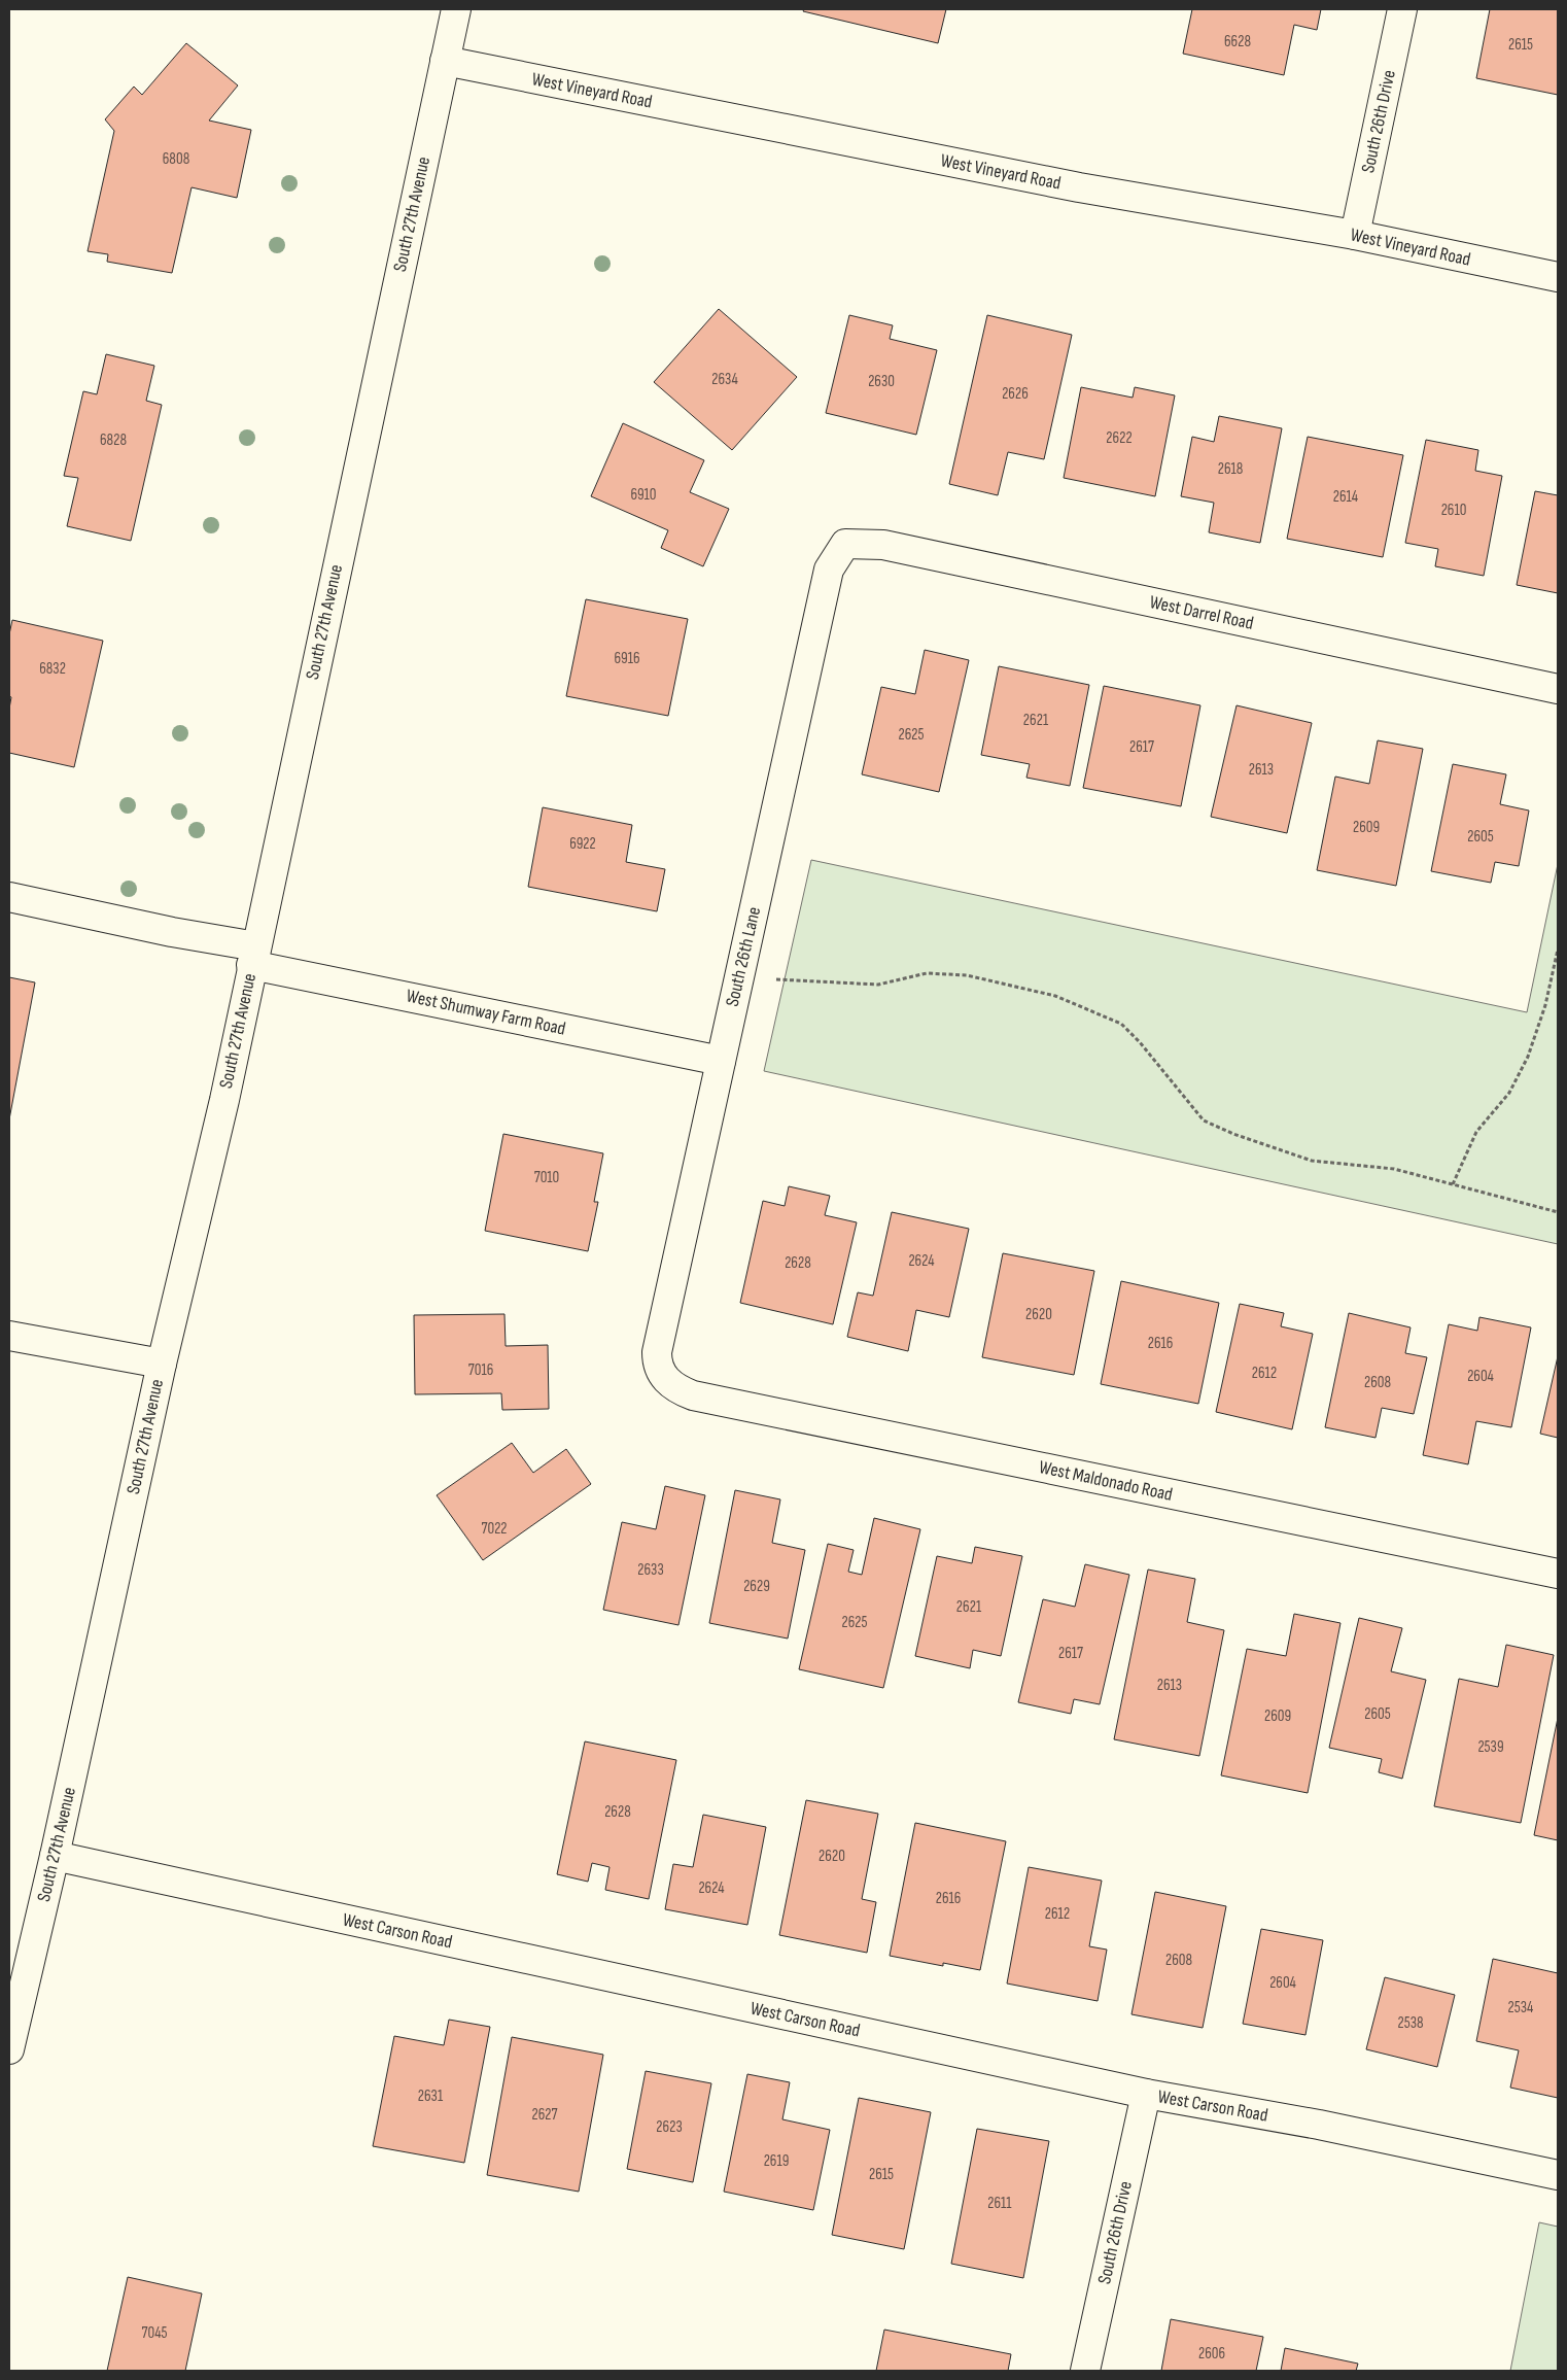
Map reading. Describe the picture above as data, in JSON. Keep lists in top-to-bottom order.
{
  "streets": {
    "street": [
      "West Vineyard Road",
      "South 26th Drive",
      "South 27th Avenue",
      "West Darrel Road",
      "South 26th Lane",
      "West Shumway Farm Road",
      "West Maldonado Road",
      "West Carson Road"
    ]
  },
  "crossings": [
    ["West Vineyard Road", "South 26th Drive"],
    ["West Vineyard Road", "South 27th Avenue"],
    ["South 26th Drive", "West Carson Road"],
    ["South 27th Avenue", "West Shumway Farm Road"],
    ["South 27th Avenue", "West Carson Road"],
    ["West Darrel Road", "South 26th Lane"],
    ["South 26th Lane", "West Shumway Farm Road"],
    ["South 26th Lane", "West Maldonado Road"]
  ],
  "house_numbers": [
    "6628",
    "2615",
    "6808",
    "2634",
    "2630",
    "2626",
    "2622",
    "6828",
    "2618",
    "6910",
    "2614",
    "2610",
    "6916",
    "6832",
    "2621",
    "2625",
    "2617",
    "2613",
    "2609",
    "2605",
    "6922",
    "7010",
    "2624",
    "2628",
    "2620",
    "2616",
    "7016",
    "2612",
    "2604",
    "2608",
    "7022",
    "2633",
    "2629",
    "2621",
    "2625",
    "2617",
    "2613",
    "2605",
    "2609",
    "2539",
    "2628",
    "2620",
    "2624",
    "2616",
    "2612",
    "2608",
    "2604",
    "2534",
    "2538",
    "2631",
    "2627",
    "2623",
    "2619",
    "2615",
    "2611",
    "7045",
    "2606"
  ]
}
